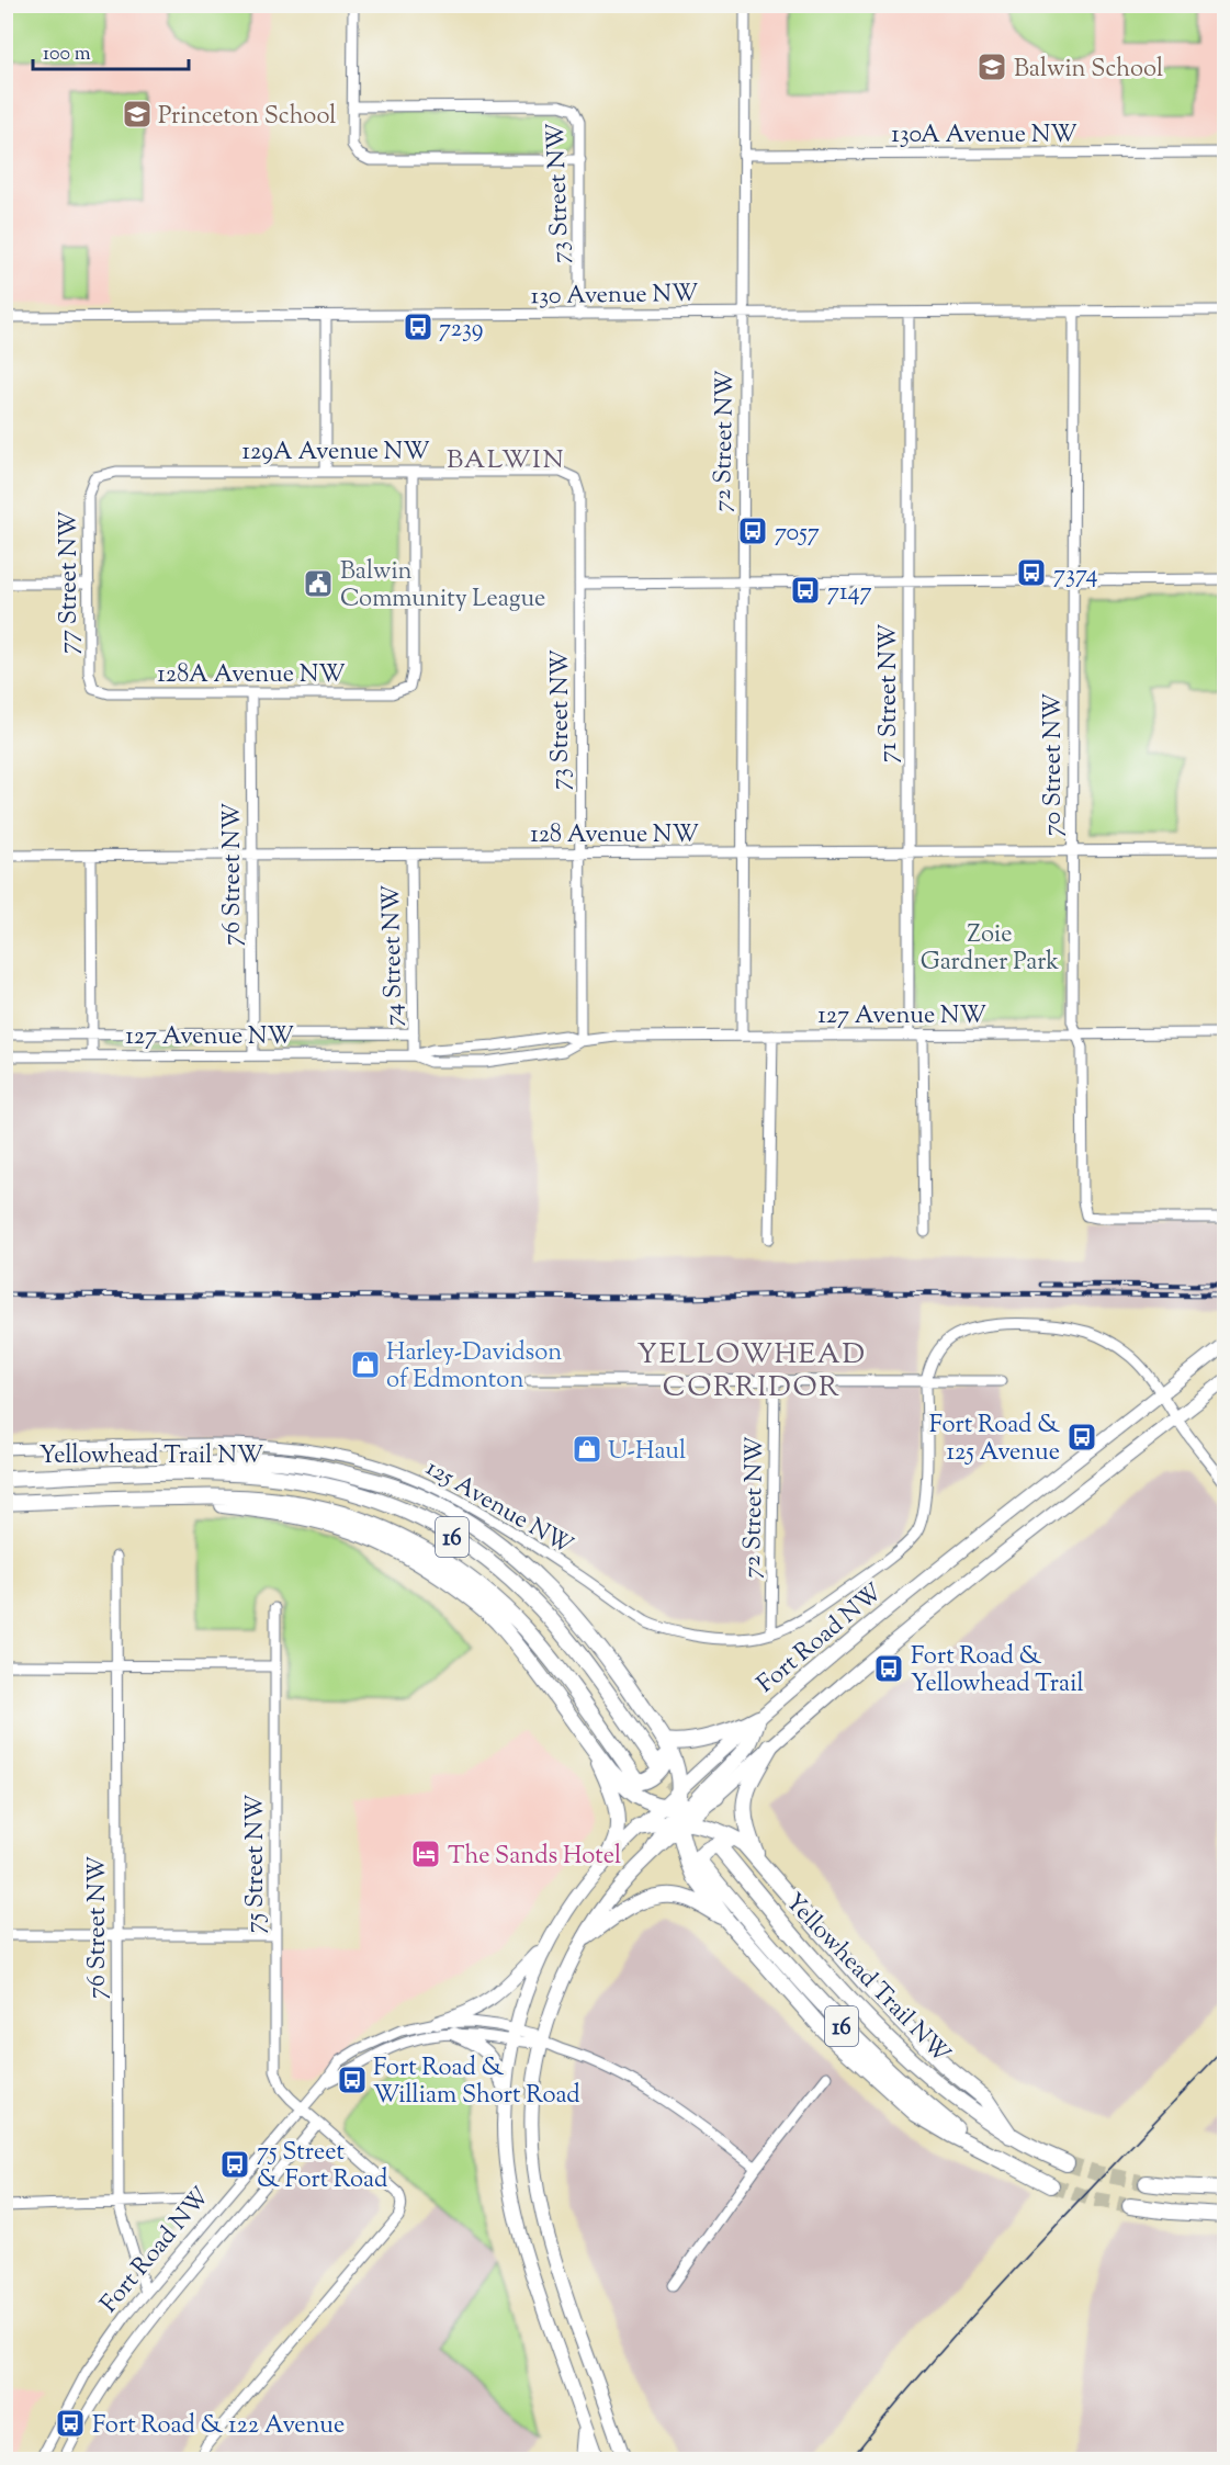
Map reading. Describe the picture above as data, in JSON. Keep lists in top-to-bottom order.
{
  "streets": {
    "highway": ["Yellowhead Trail NW", "16"],
    "main road": ["Fort Road NW"],
    "street": [
      "130A Avenue NW",
      "73 Street NW",
      "130 Avenue NW",
      "72 Street NW",
      "129A Avenue NW",
      "77 Street NW",
      "128A Avenue NW",
      "71 Street NW",
      "70 Street NW",
      "128 Avenue NW",
      "76 Street NW",
      "74 Street NW",
      "127 Avenue NW",
      "125 Avenue NW",
      "75 Street NW"
    ]
  },
  "crossings": [
    ["130A Avenue NW", "72 Street NW"],
    ["73 Street NW", "130 Avenue NW"],
    ["73 Street NW", "129A Avenue NW"],
    ["73 Street NW", "128 Avenue NW"],
    ["73 Street NW", "127 Avenue NW"],
    ["130 Avenue NW", "72 Street NW"],
    ["130 Avenue NW", "71 Street NW"],
    ["130 Avenue NW", "70 Street NW"],
    ["72 Street NW", "128 Avenue NW"],
    ["72 Street NW", "127 Avenue NW"],
    ["72 Street NW", "125 Avenue NW"],
    ["129A Avenue NW", "77 Street NW"],
    ["129A Avenue NW", "128A Avenue NW"],
    ["77 Street NW", "128A Avenue NW"],
    ["128A Avenue NW", "76 Street NW"],
    ["71 Street NW", "128 Avenue NW"],
    ["71 Street NW", "127 Avenue NW"],
    ["70 Street NW", "128 Avenue NW"],
    ["70 Street NW", "127 Avenue NW"],
    ["128 Avenue NW", "76 Street NW"],
    ["128 Avenue NW", "74 Street NW"],
    ["76 Street NW", "127 Avenue NW"],
    ["76 Street NW", "Fort Road NW"],
    ["74 Street NW", "127 Avenue NW"],
    ["Fort Road NW", "75 Street NW"]
  ],
  "districts": ["BALWIN", "YELLOWHEAD CORRIDOR"],
  "parks": ["Zoie Gardner Park"],
  "places": {
    "school or university": ["Balwin School", "Princeton School"],
    "bus stop": [
      "7239",
      "7057",
      "7374",
      "7147",
      "Fort Road & 125 Avenue",
      "Fort Road & Yellowhead Trail",
      "Fort Road & William Short Road",
      "75 Street & Fort Road",
      "Fort Road & 122 Avenue"
    ],
    "public building": ["Balwin Community League"],
    "shop": ["Harley-Davidson of Edmonton", "U-Haul"],
    "hotel": ["The Sands Hotel"]
  },
  "scale_bar": "100 m"
}
